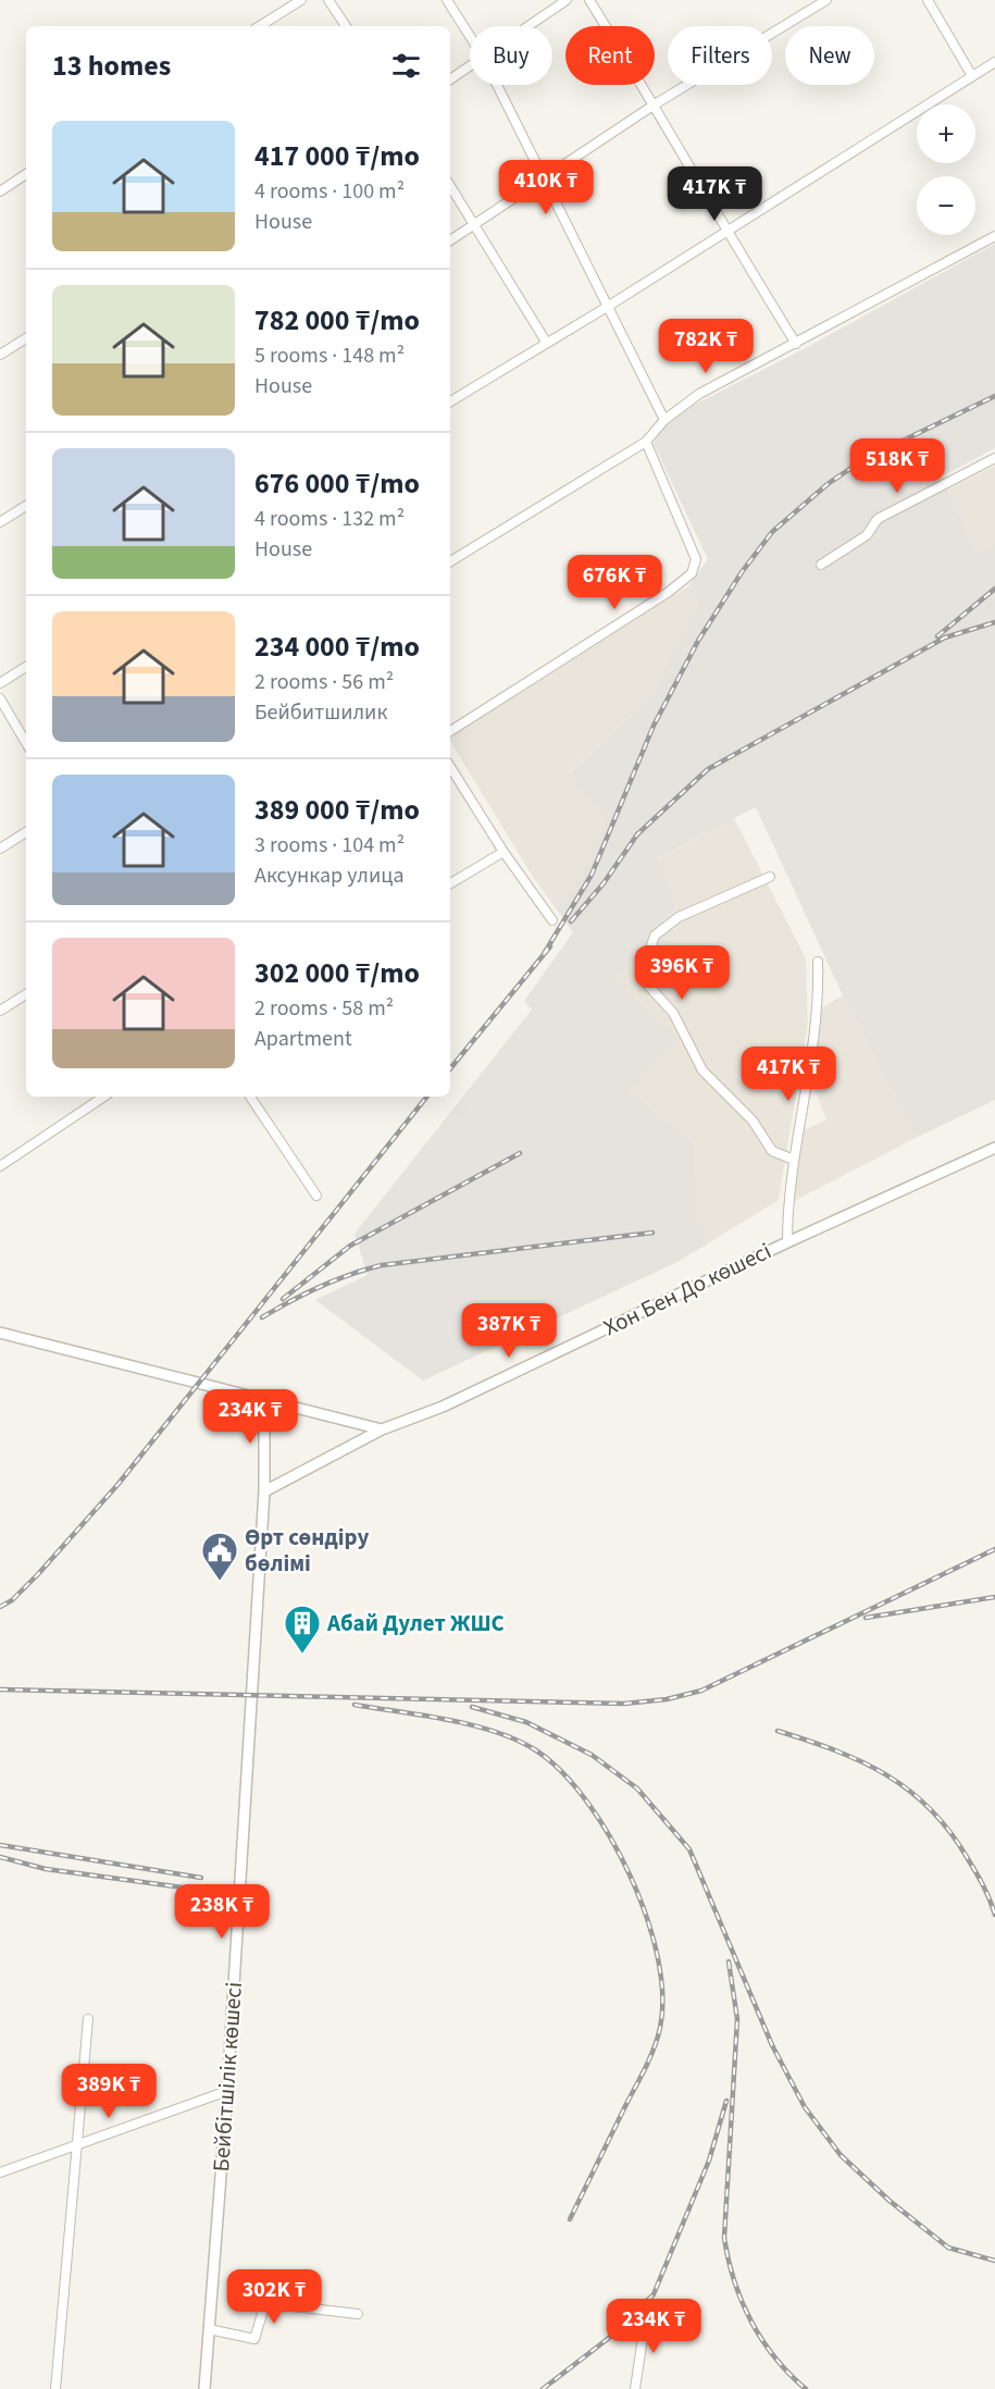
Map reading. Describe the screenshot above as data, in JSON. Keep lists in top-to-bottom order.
{
  "streets": {
    "street": ["Хон Бен До көшесі", "Бейбітшілік көшесі"]
  },
  "crossings": [
    ["Хон Бен До көшесі", "Бейбітшілік көшесі"]
  ],
  "places": {
    "public building": ["Өрт сөндіру бөлімі"],
    "building": ["Абай Дулет ЖШС"]
  },
  "page": {
    "chip": [
      "Buy",
      "Rent",
      "Filters",
      "New"
    ],
    "heading": "13 homes",
    "map_buttons": ["+", "−"],
    "list": [
      {
        "name": "417 000 ₸/mo",
        "note": "4 rooms · 100 m² · House"
      },
      {
        "name": "782 000 ₸/mo",
        "note": "5 rooms · 148 m² · House"
      },
      {
        "name": "676 000 ₸/mo",
        "note": "4 rooms · 132 m² · House"
      },
      {
        "name": "234 000 ₸/mo",
        "note": "2 rooms · 56 m² · Бейбитшилик"
      },
      {
        "name": "389 000 ₸/mo",
        "note": "3 rooms · 104 m² · Аксункар улица"
      },
      {
        "name": "302 000 ₸/mo",
        "note": "2 rooms · 58 m² · Apartment"
      }
    ],
    "price": [
      "410K ₸",
      "417K ₸",
      "782K ₸",
      "518K ₸",
      "676K ₸",
      "396K ₸",
      "417K ₸",
      "387K ₸",
      "234K ₸",
      "238K ₸",
      "389K ₸",
      "302K ₸",
      "234K ₸"
    ]
  }
}
